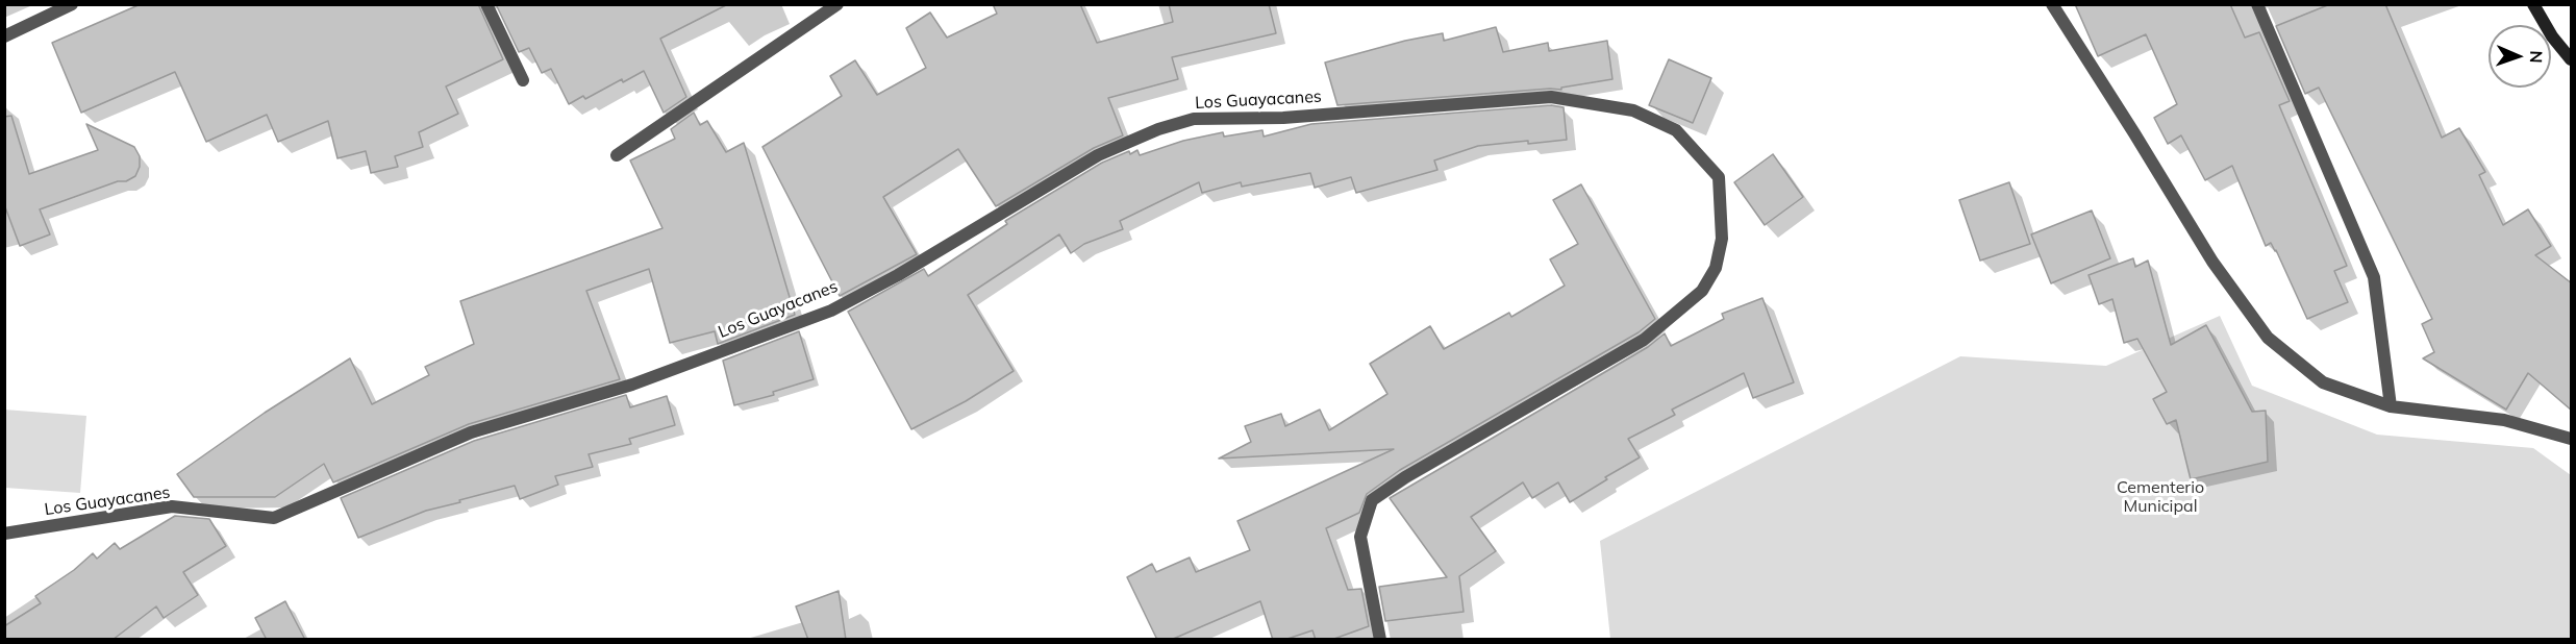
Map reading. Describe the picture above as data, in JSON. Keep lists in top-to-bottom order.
{
  "streets": {
    "street": ["Los Guayacanes"]
  },
  "parks": ["Cementerio Municipal"],
  "north": "right"
}
